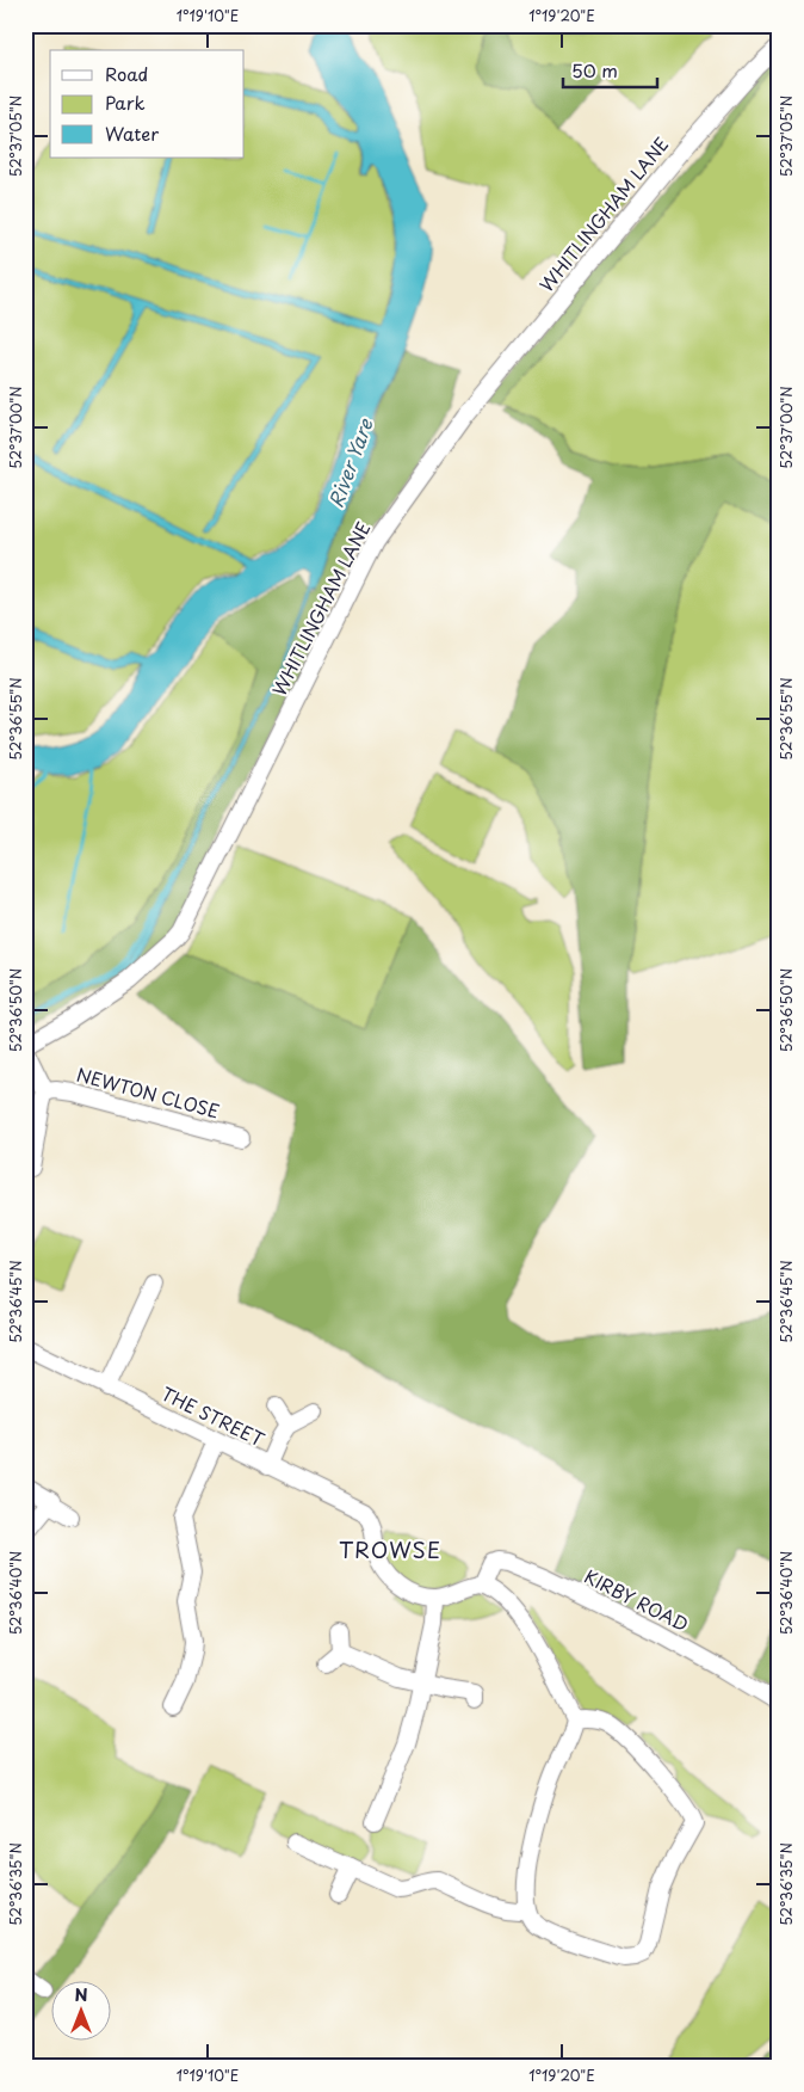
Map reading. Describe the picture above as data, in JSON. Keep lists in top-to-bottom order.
{
  "streets": {
    "street": [
      "WHITLINGHAM LANE",
      "NEWTON CLOSE",
      "THE STREET",
      "KIRBY ROAD"
    ]
  },
  "districts": ["TROWSE"],
  "water": ["River Yare"],
  "legend": ["Road", "Park", "Water"],
  "scale_bar": "50 m",
  "north": "top",
  "coordinates": [
    "1°19'10\"E",
    "1°19'20\"E",
    "52°37'05\"N",
    "52°37'00\"N",
    "52°36'55\"N",
    "52°36'50\"N",
    "52°36'45\"N",
    "52°36'40\"N",
    "52°36'35\"N"
  ]
}
